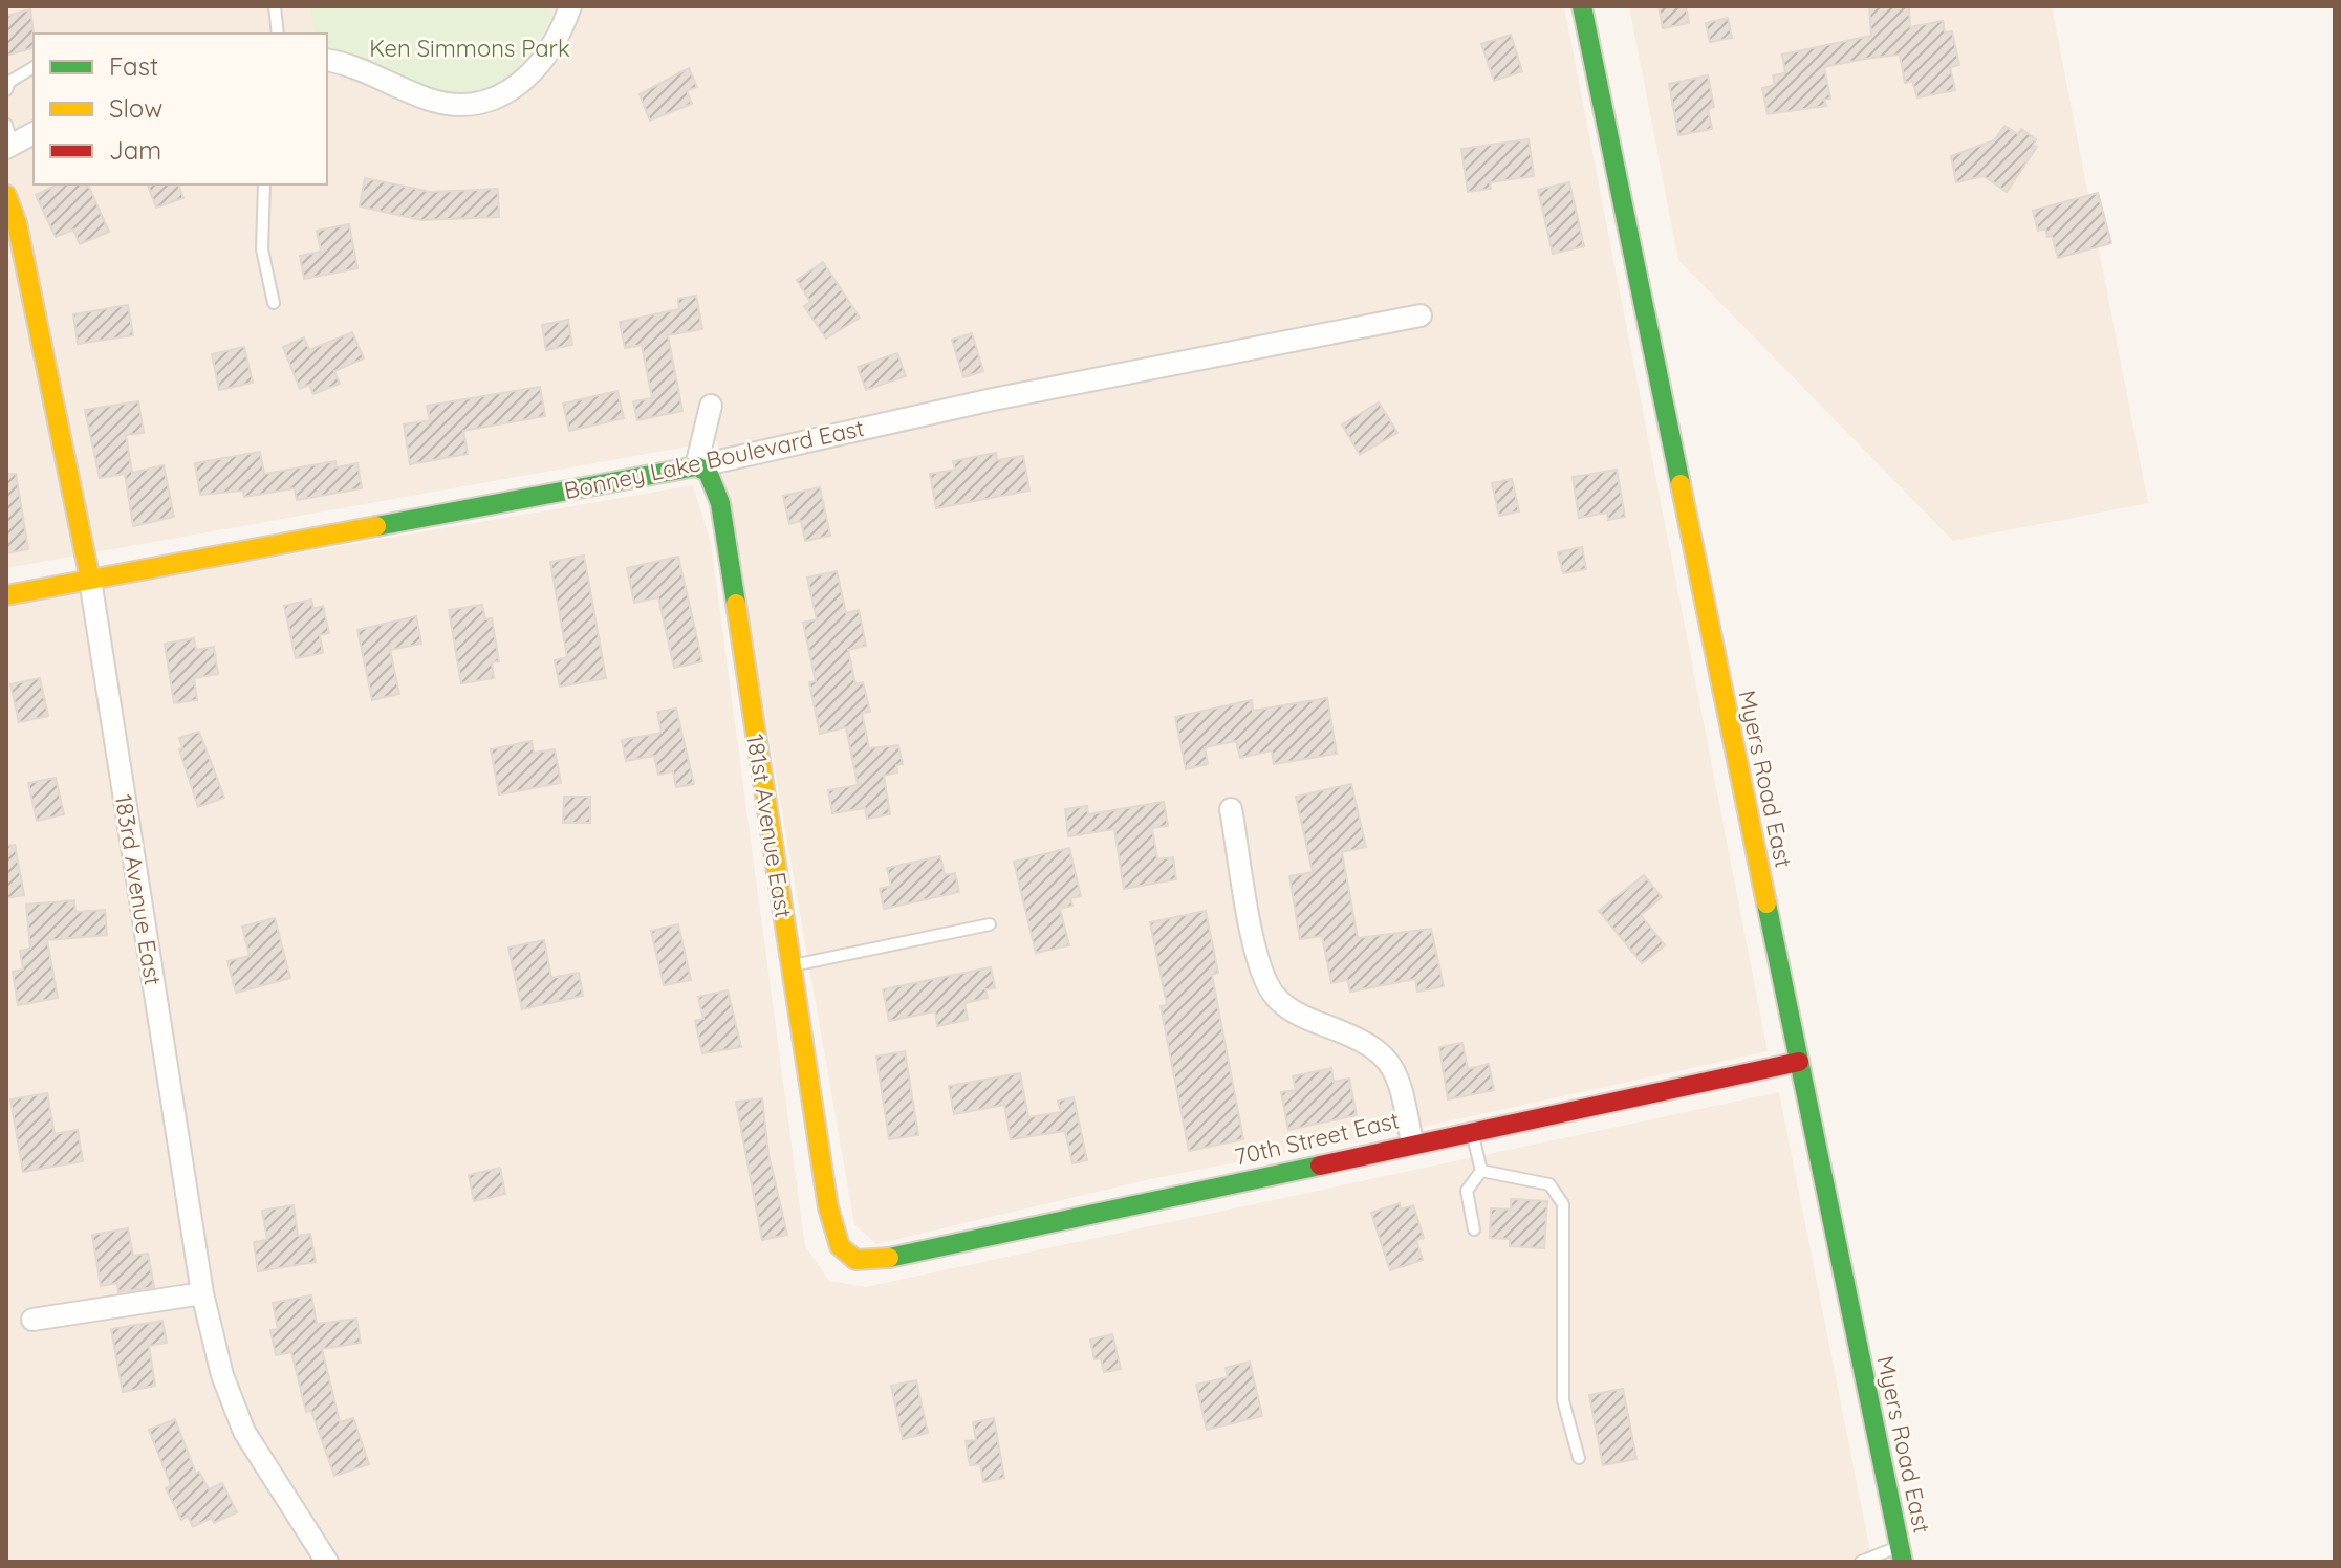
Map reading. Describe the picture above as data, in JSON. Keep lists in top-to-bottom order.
{
  "streets": {
    "street": [
      "Bonney Lake Boulevard East",
      "Myers Road East",
      "181st Avenue East",
      "183rd Avenue East",
      "70th Street East"
    ]
  },
  "crossings": [
    ["Bonney Lake Boulevard East", "181st Avenue East"],
    ["Bonney Lake Boulevard East", "183rd Avenue East"],
    ["Myers Road East", "70th Street East"],
    ["181st Avenue East", "70th Street East"]
  ],
  "parks": ["Ken Simmons Park"],
  "legend": ["Fast", "Slow", "Jam"]
}
